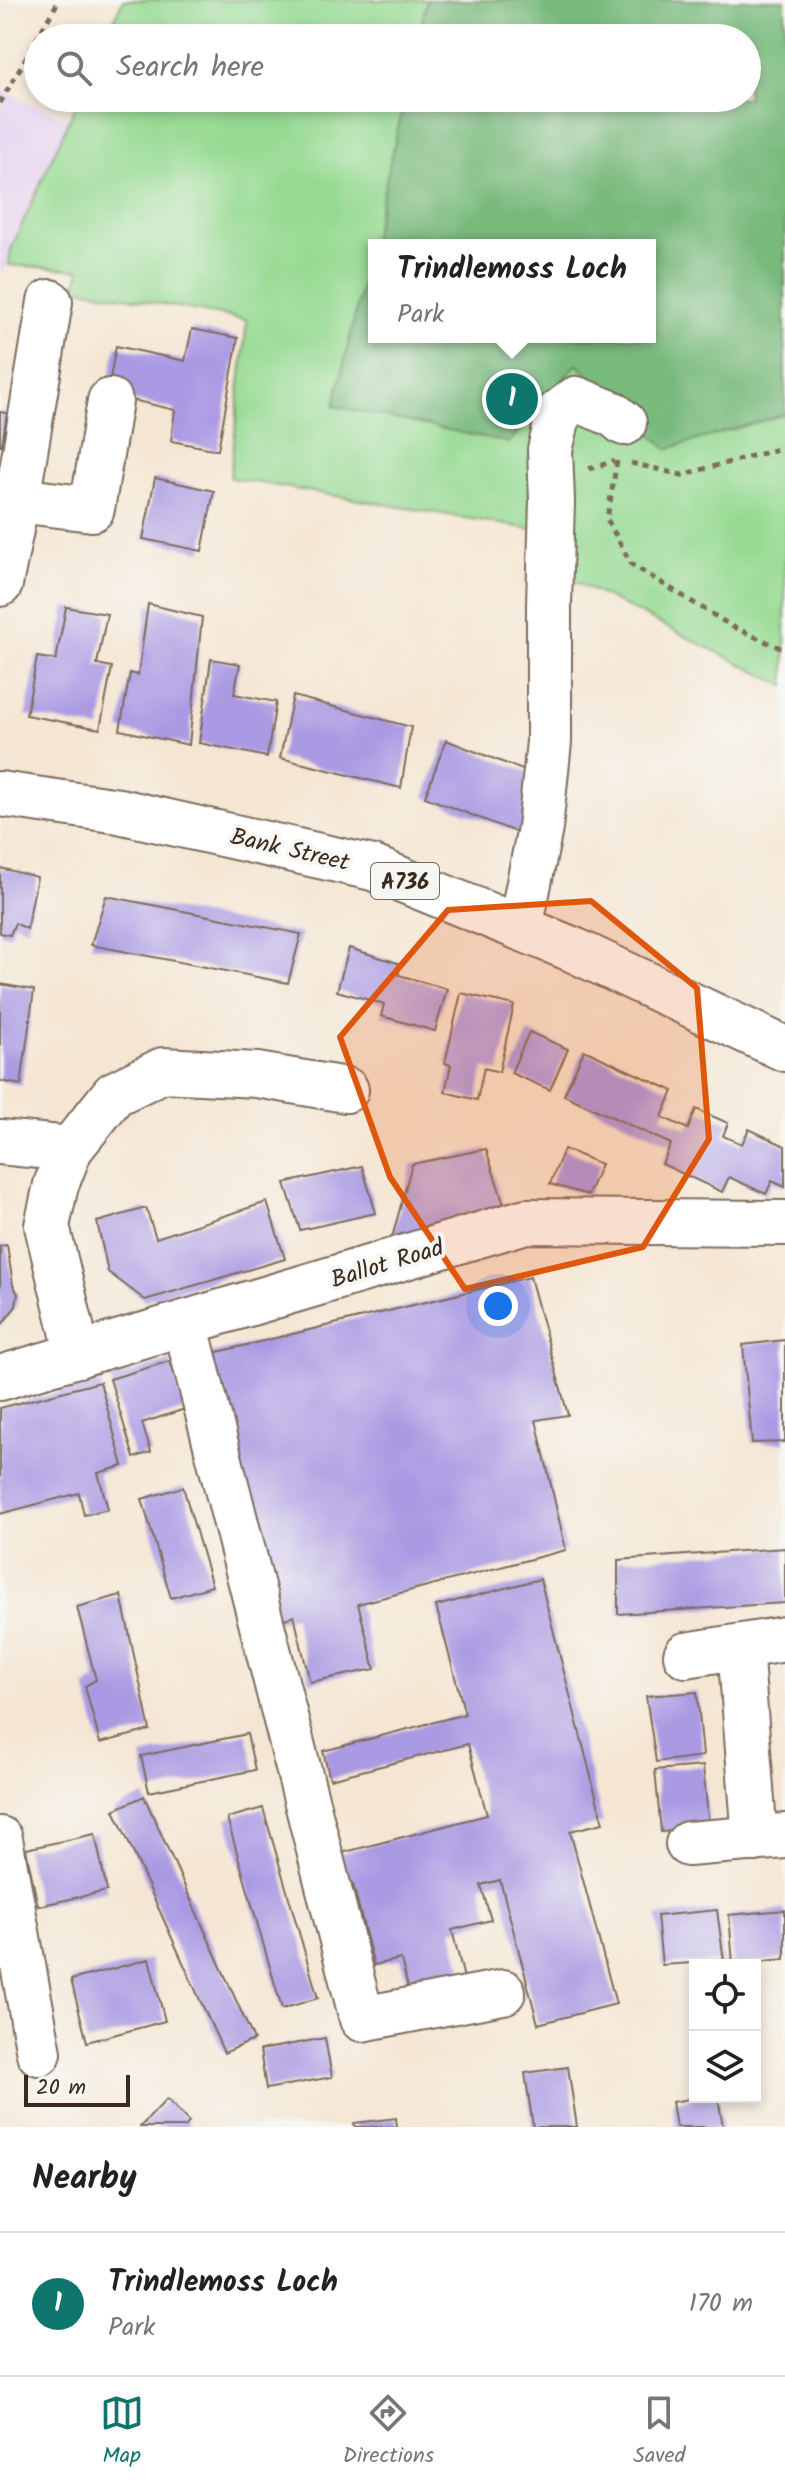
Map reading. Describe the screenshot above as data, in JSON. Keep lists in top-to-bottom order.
{
  "streets": {
    "street": ["Bank Street", "A736", "Ballot Road"]
  },
  "scale_bar": "20 m",
  "page": {
    "search": "Search here",
    "popup": ["Trindlemoss Loch", "Park"],
    "pins": "1",
    "scale": "20 m",
    "heading": "Nearby",
    "list": [
      {
        "mark": "1",
        "name": "Trindlemoss Loch",
        "note": "Park",
        "value": "170 m"
      }
    ],
    "nav": ["Map", "Directions", "Saved"]
  }
}
